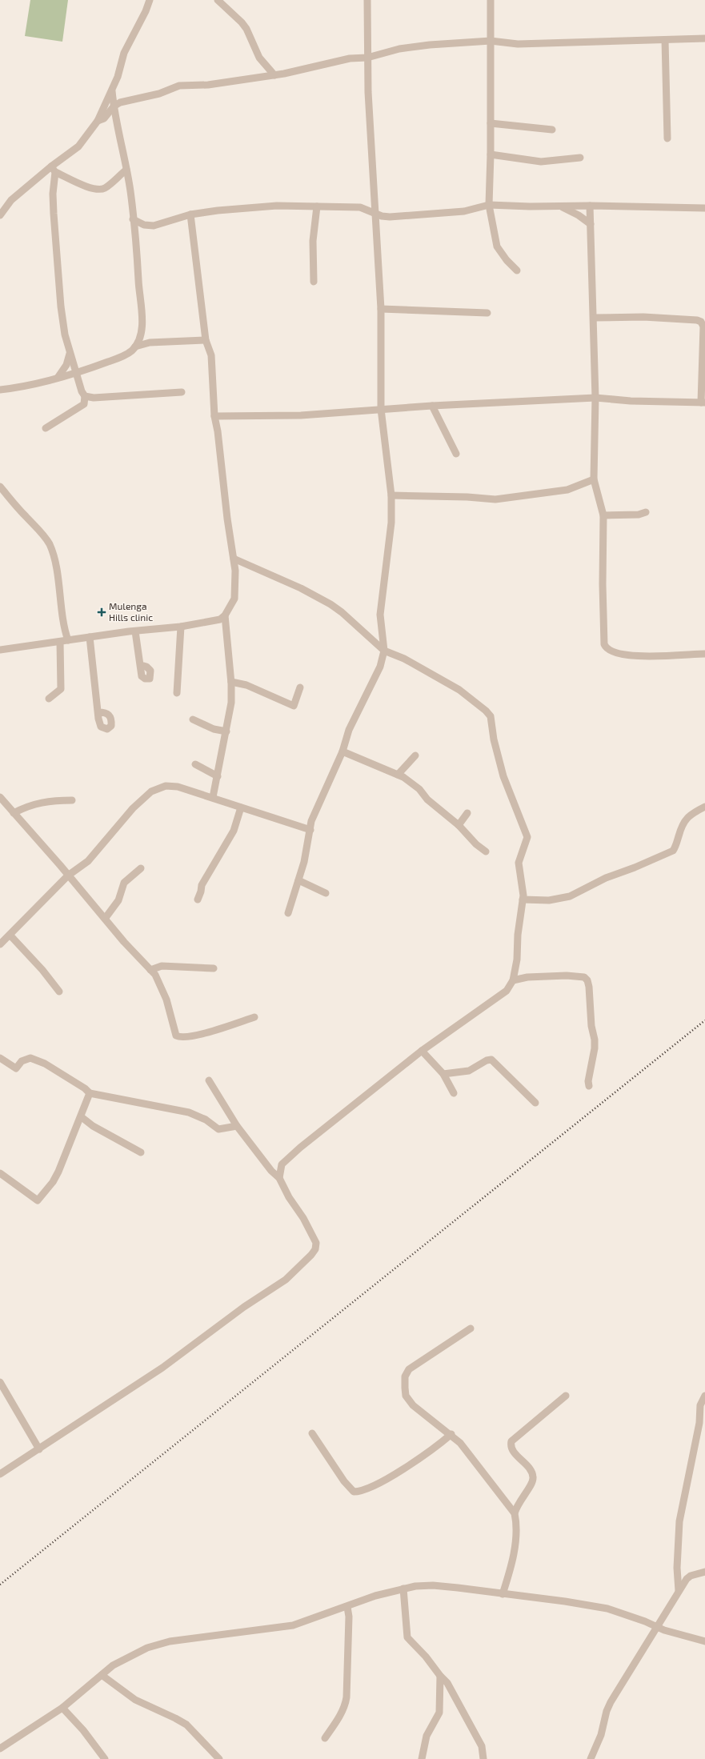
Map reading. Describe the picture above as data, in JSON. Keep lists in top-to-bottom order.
{
  "places": {
    "health": ["Mulenga Hills clinic"]
  }
}
